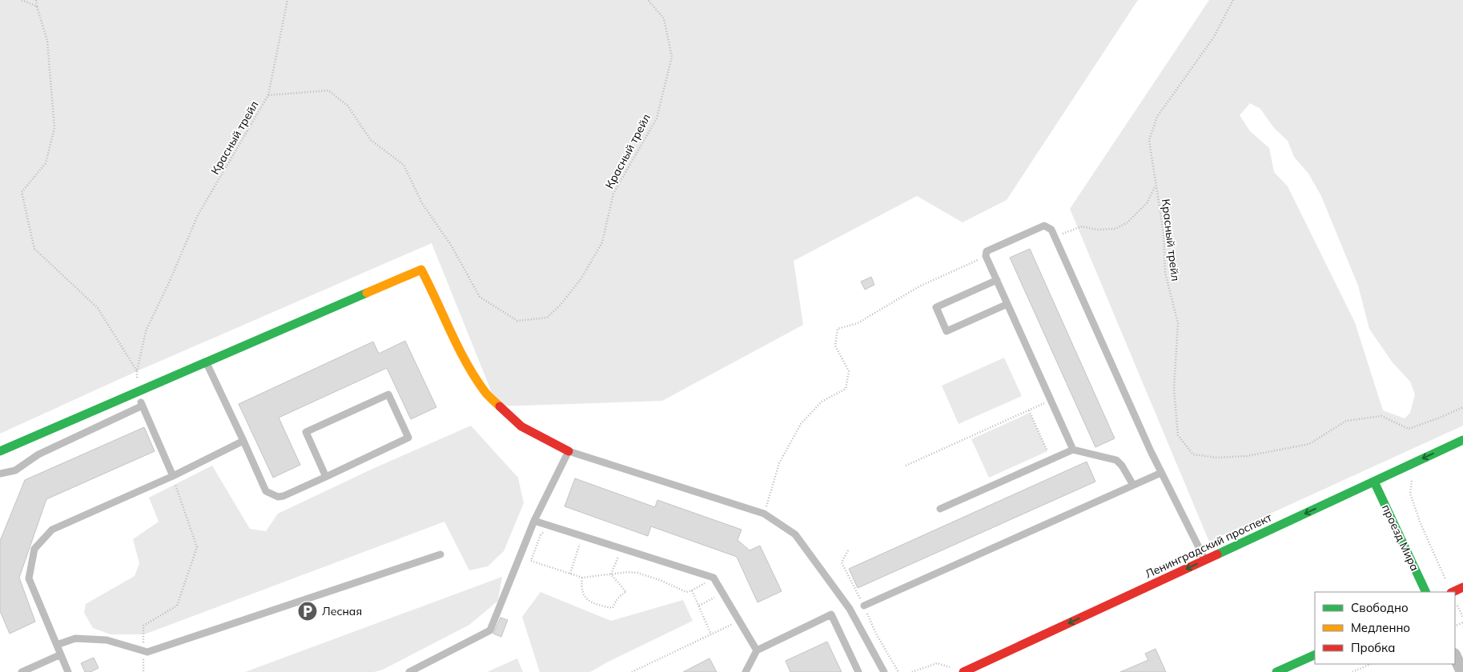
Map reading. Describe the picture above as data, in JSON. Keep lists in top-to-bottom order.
{
  "streets": {
    "street": ["проезд Мира", "Ленинградский проспект"],
    "path": ["Красный трейл"]
  },
  "crossings": [
    ["проезд Мира", "Ленинградский проспект"]
  ],
  "one_way": ["Ленинградский проспект"],
  "places": {
    "parking": ["Лесная"]
  },
  "legend": ["Свободно", "Медленно", "Пробка"]
}
